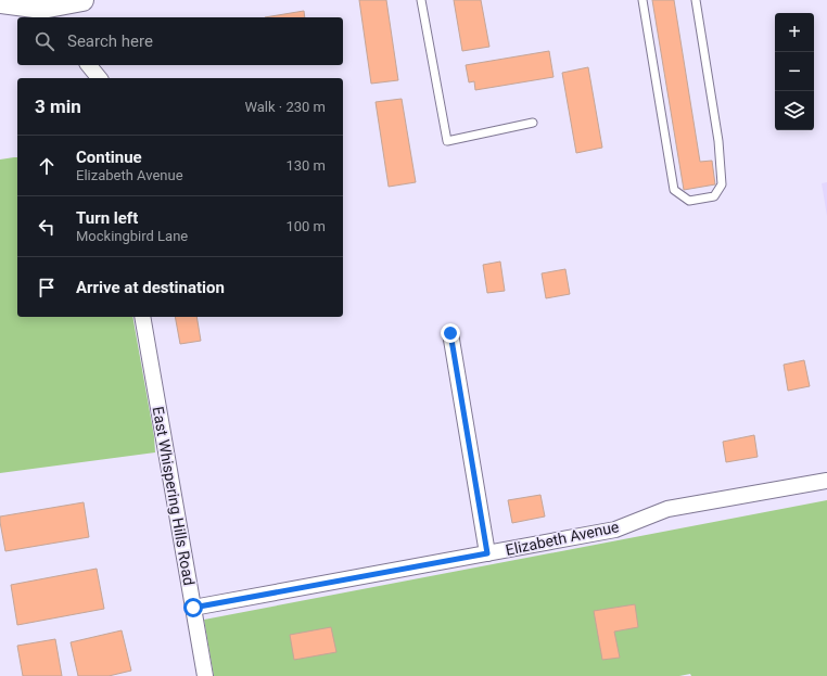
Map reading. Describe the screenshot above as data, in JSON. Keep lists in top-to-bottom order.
{
  "streets": {
    "street": ["East Whispering Hills Road", "Elizabeth Avenue"]
  },
  "crossings": [
    ["East Whispering Hills Road", "Elizabeth Avenue"]
  ],
  "page": {
    "map_buttons": ["+", "−"],
    "search": "Search here",
    "heading": ["3 min", "Walk · 230 m"],
    "list": [
      ["Continue", "Elizabeth Avenue", "130 m"],
      ["Turn left", "Mockingbird Lane", "100 m"],
      "Arrive at destination"
    ]
  }
}
